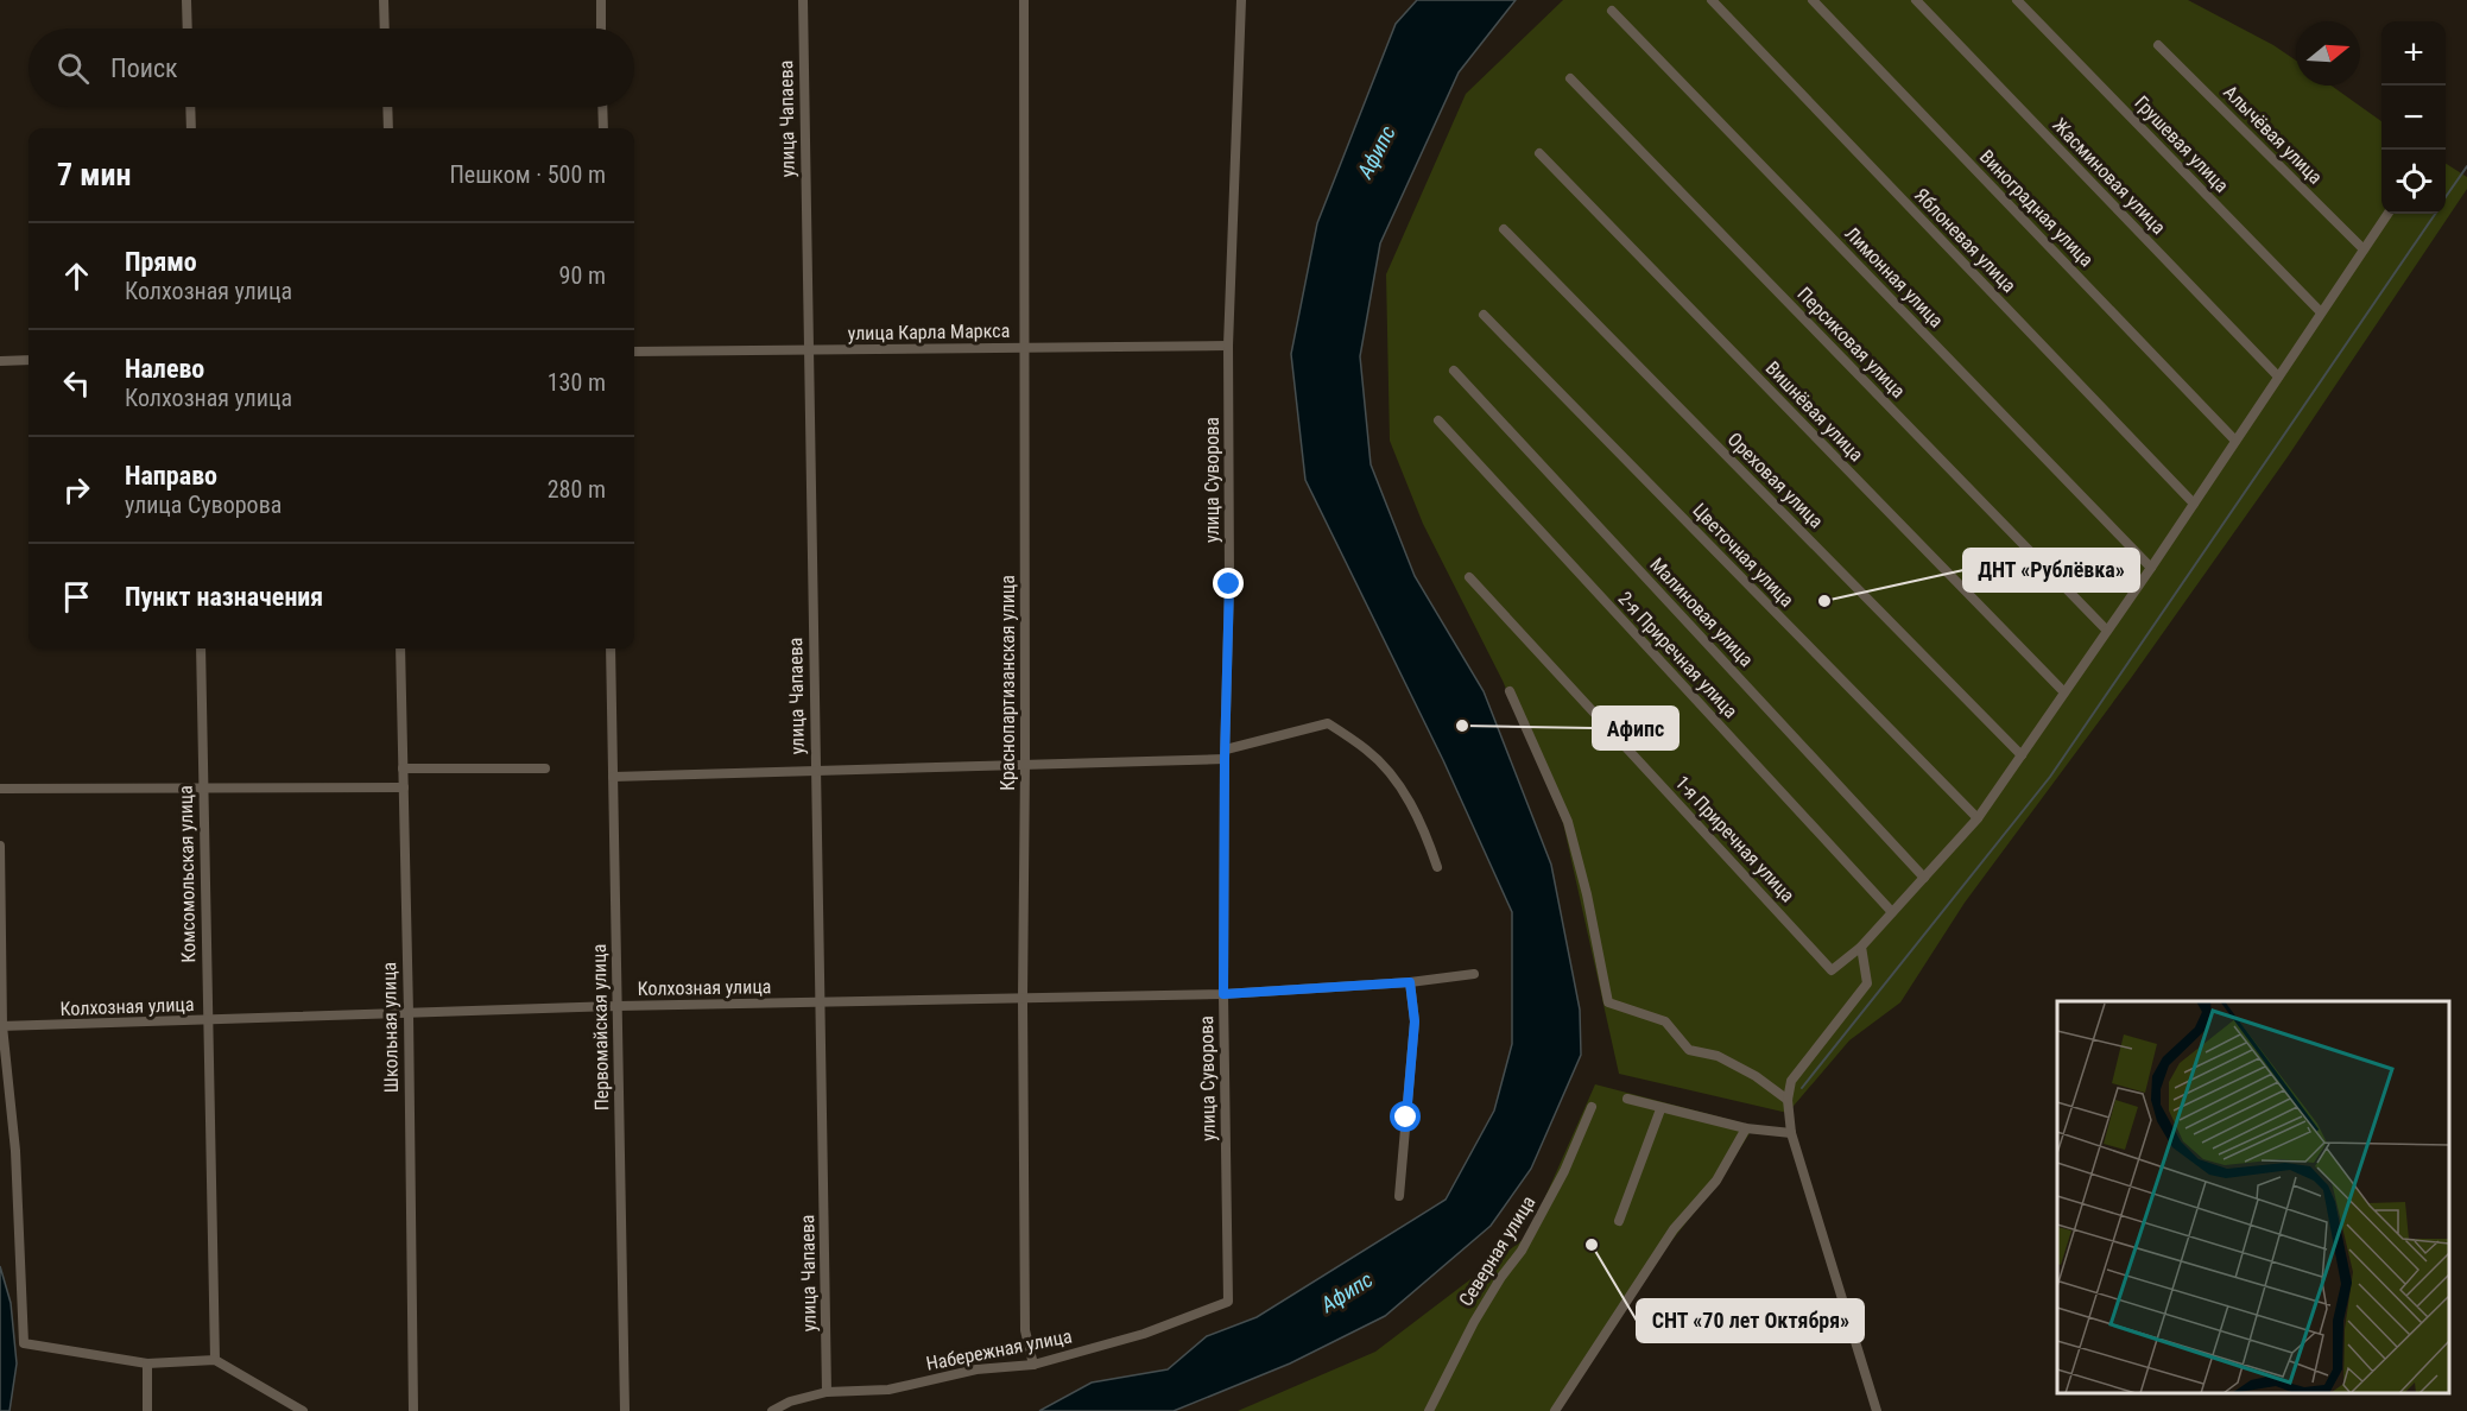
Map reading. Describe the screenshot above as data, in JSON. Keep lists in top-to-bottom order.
{
  "streets": {
    "street": [
      "улица Чапаева",
      "Алычёвая улица",
      "Грушевая улица",
      "Жасминовая улица",
      "Виноградная улица",
      "Яблоневая улица",
      "Лимонная улица",
      "улица Карла Маркса",
      "Персиковая улица",
      "Вишнёвая улица",
      "улица Суворова",
      "Ореховая улица",
      "Цветочная улица",
      "Малиновая улица",
      "2-я Приречная улица",
      "Краснопартизанская улица",
      "1-я Приречная улица",
      "Комсомольская улица",
      "Колхозная улица",
      "Школьная улица",
      "Первомайская улица",
      "Северная улица",
      "Набережная улица"
    ]
  },
  "crossings": [
    ["улица Чапаева", "улица Карла Маркса"],
    ["улица Чапаева", "Колхозная улица"],
    ["улица Чапаева", "Набережная улица"],
    ["улица Карла Маркса", "улица Суворова"],
    ["улица Карла Маркса", "Краснопартизанская улица"],
    ["улица Суворова", "Колхозная улица"],
    ["улица Суворова", "Набережная улица"],
    ["Краснопартизанская улица", "Колхозная улица"],
    ["Краснопартизанская улица", "Набережная улица"],
    ["Комсомольская улица", "Колхозная улица"],
    ["Колхозная улица", "Школьная улица"],
    ["Колхозная улица", "Первомайская улица"]
  ],
  "water": ["Афипс"],
  "places": ["ДНТ «Рублёвка»", "Афипс", "СНТ «70 лет Октября»"],
  "north": "right",
  "page": {
    "map_buttons": ["+", "−"],
    "search": "Поиск",
    "heading": ["7 мин", "Пешком · 500 m"],
    "list": [
      ["Прямо", "Колхозная улица", "90 m"],
      ["Налево", "Колхозная улица", "130 m"],
      ["Направо", "улица Суворова", "280 m"],
      "Пункт назначения"
    ]
  }
}
